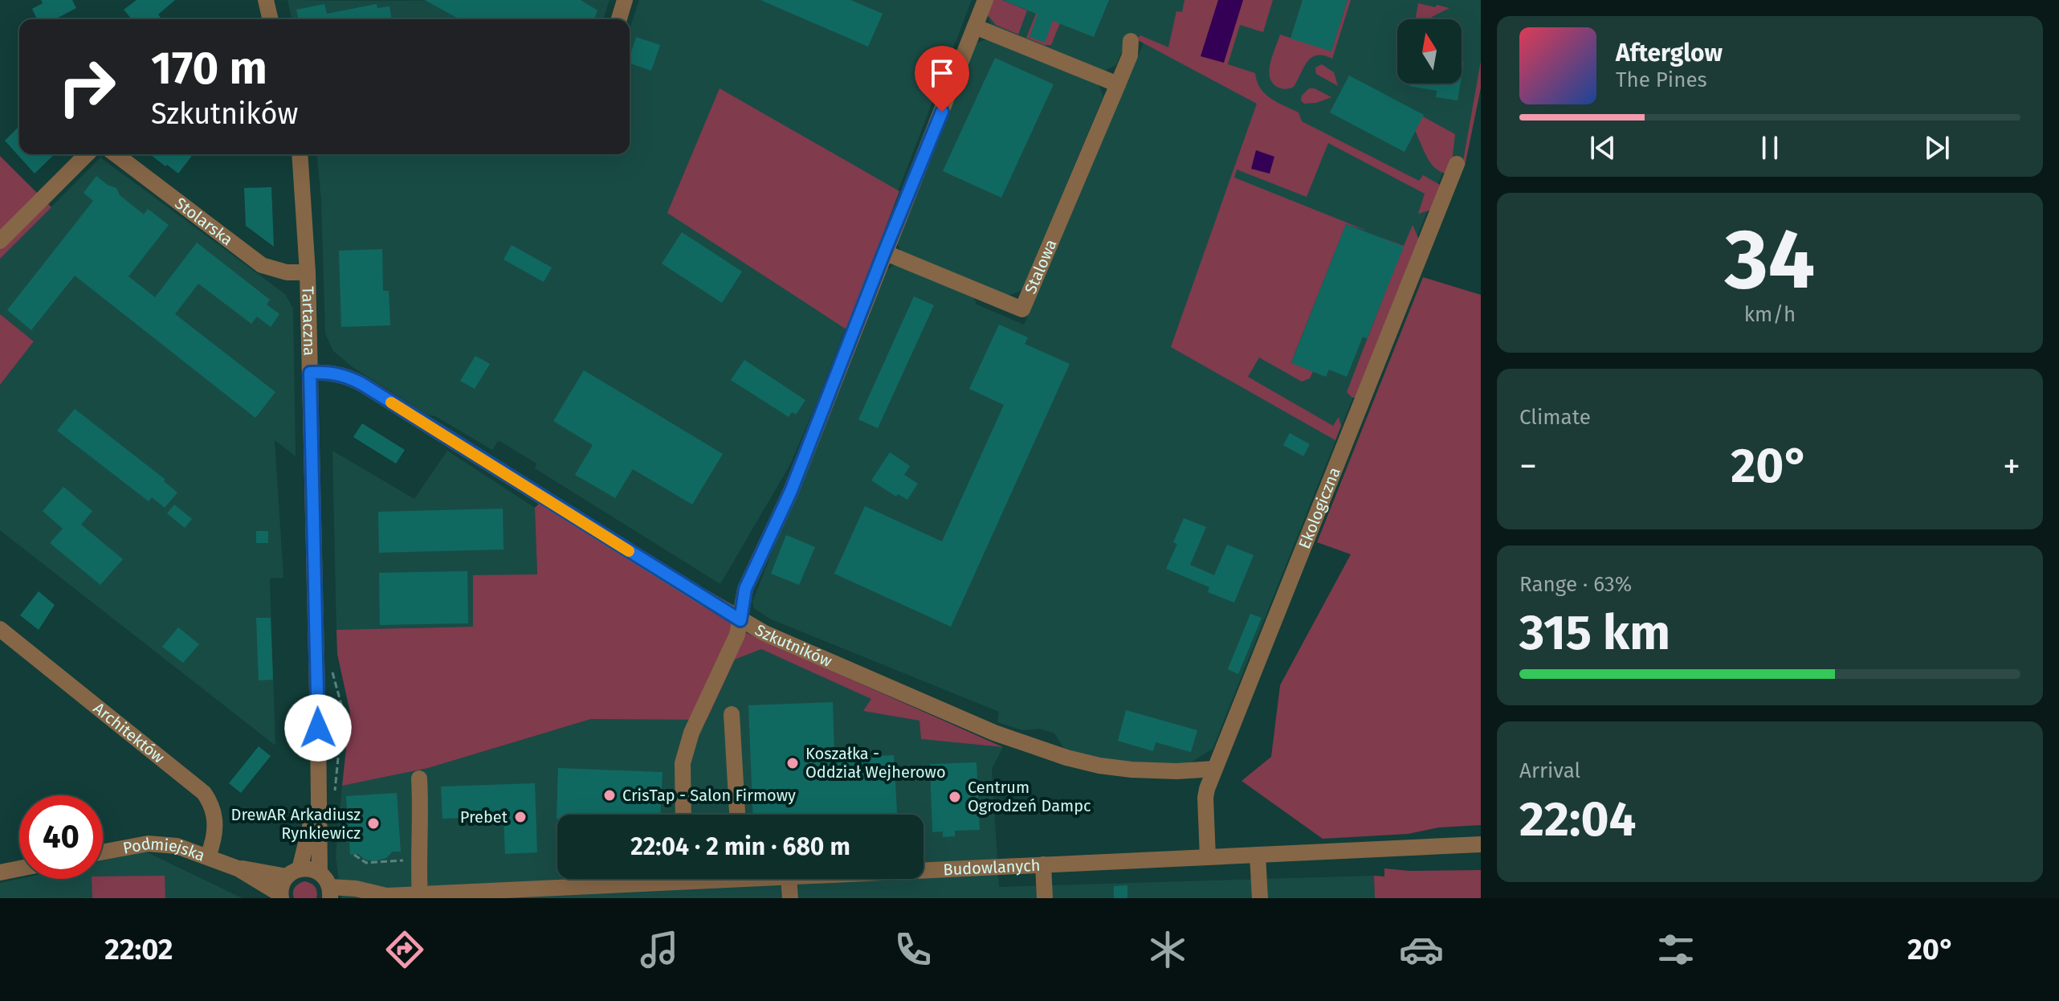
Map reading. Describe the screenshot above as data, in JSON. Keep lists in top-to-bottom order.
{
  "streets": {
    "street": [
      "Stolarska",
      "Stalowa",
      "Tartaczna",
      "Ekologiczna",
      "Szkutników",
      "Architektów",
      "Podmiejska",
      "Budowlanych"
    ]
  },
  "crossings": [
    ["Stolarska", "Tartaczna"],
    ["Tartaczna", "Szkutników"],
    ["Tartaczna", "Podmiejska"],
    ["Ekologiczna", "Szkutników"],
    ["Ekologiczna", "Budowlanych"],
    ["Architektów", "Podmiejska"]
  ],
  "places": [
    "Koszałka - Oddział Wejherowo",
    "CrisTap - Salon Firmowy",
    "Centrum Ogrodzeń Dampc",
    "Prebet",
    "DrewAR Arkadiusz Rynkiewicz"
  ],
  "north": "top",
  "page": {
    "turn": ["170 m", "Szkutników"],
    "song": ["Afterglow", "The Pines"],
    "tile": [
      ["34", "km/h"],
      "Climate",
      ["Range · 63%", "315 km"],
      ["Arrival", "22:04"]
    ],
    "heat": ["−", "20°", "+"],
    "limit": "40",
    "trip": "22:04 · 2 min · 680 m",
    "tabs": ["22:02", "20°"]
  }
}
